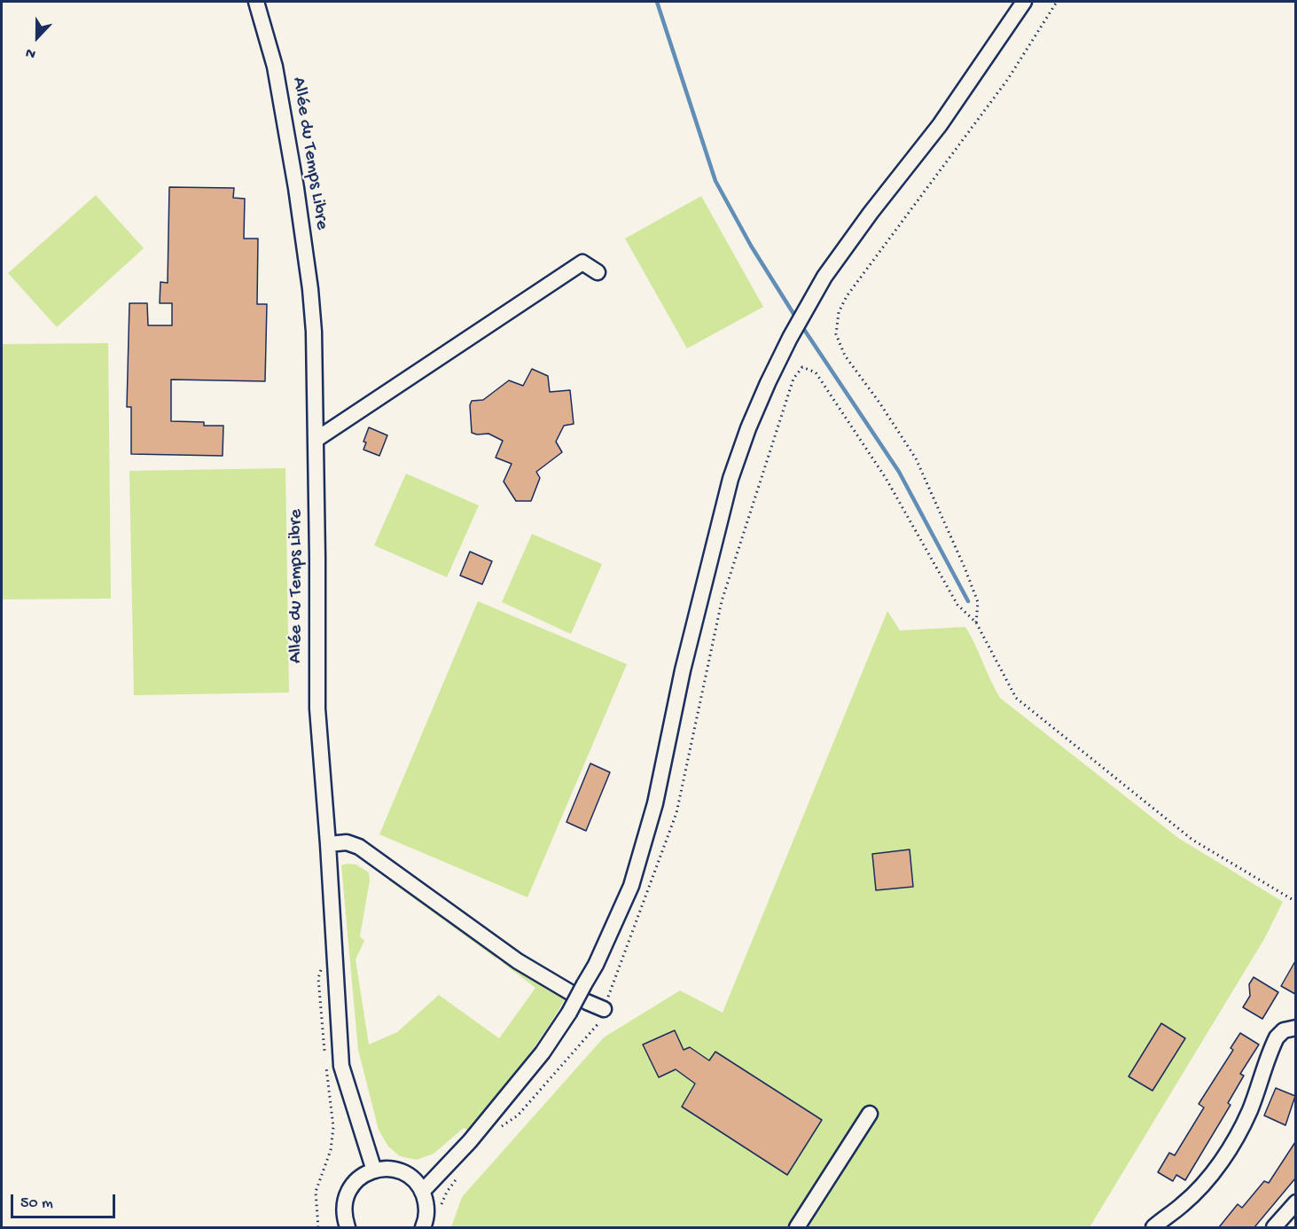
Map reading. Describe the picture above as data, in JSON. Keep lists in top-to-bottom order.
{
  "streets": {
    "street": ["Allée du Temps Libre"]
  },
  "scale_bar": "50 m",
  "north": "bottom"
}
